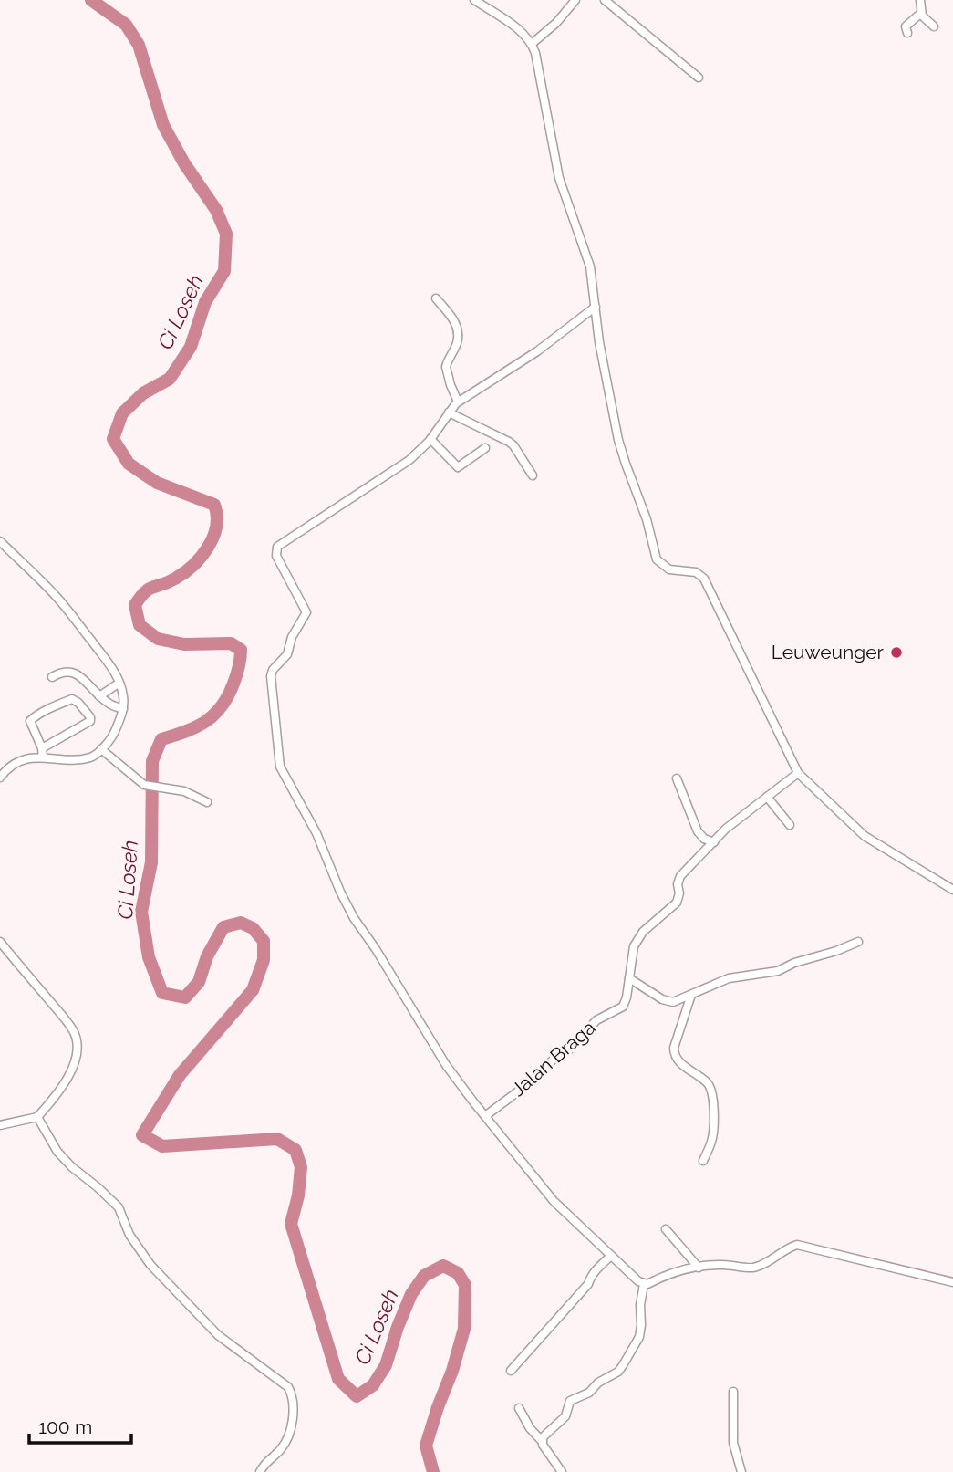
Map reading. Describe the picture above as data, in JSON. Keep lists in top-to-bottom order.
{
  "streets": {
    "street": ["Jalan Braga"]
  },
  "water": ["Ci Loseh"],
  "places": ["Leuweunger"],
  "scale_bar": "100 m"
}
